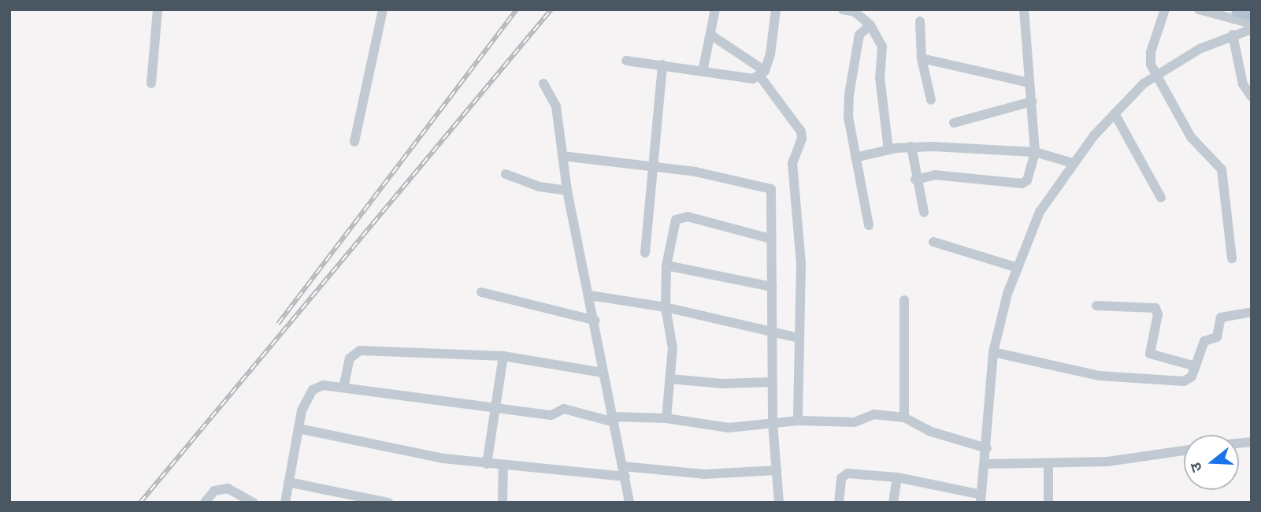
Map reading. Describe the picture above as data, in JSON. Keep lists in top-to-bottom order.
{
  "north": "left"
}
